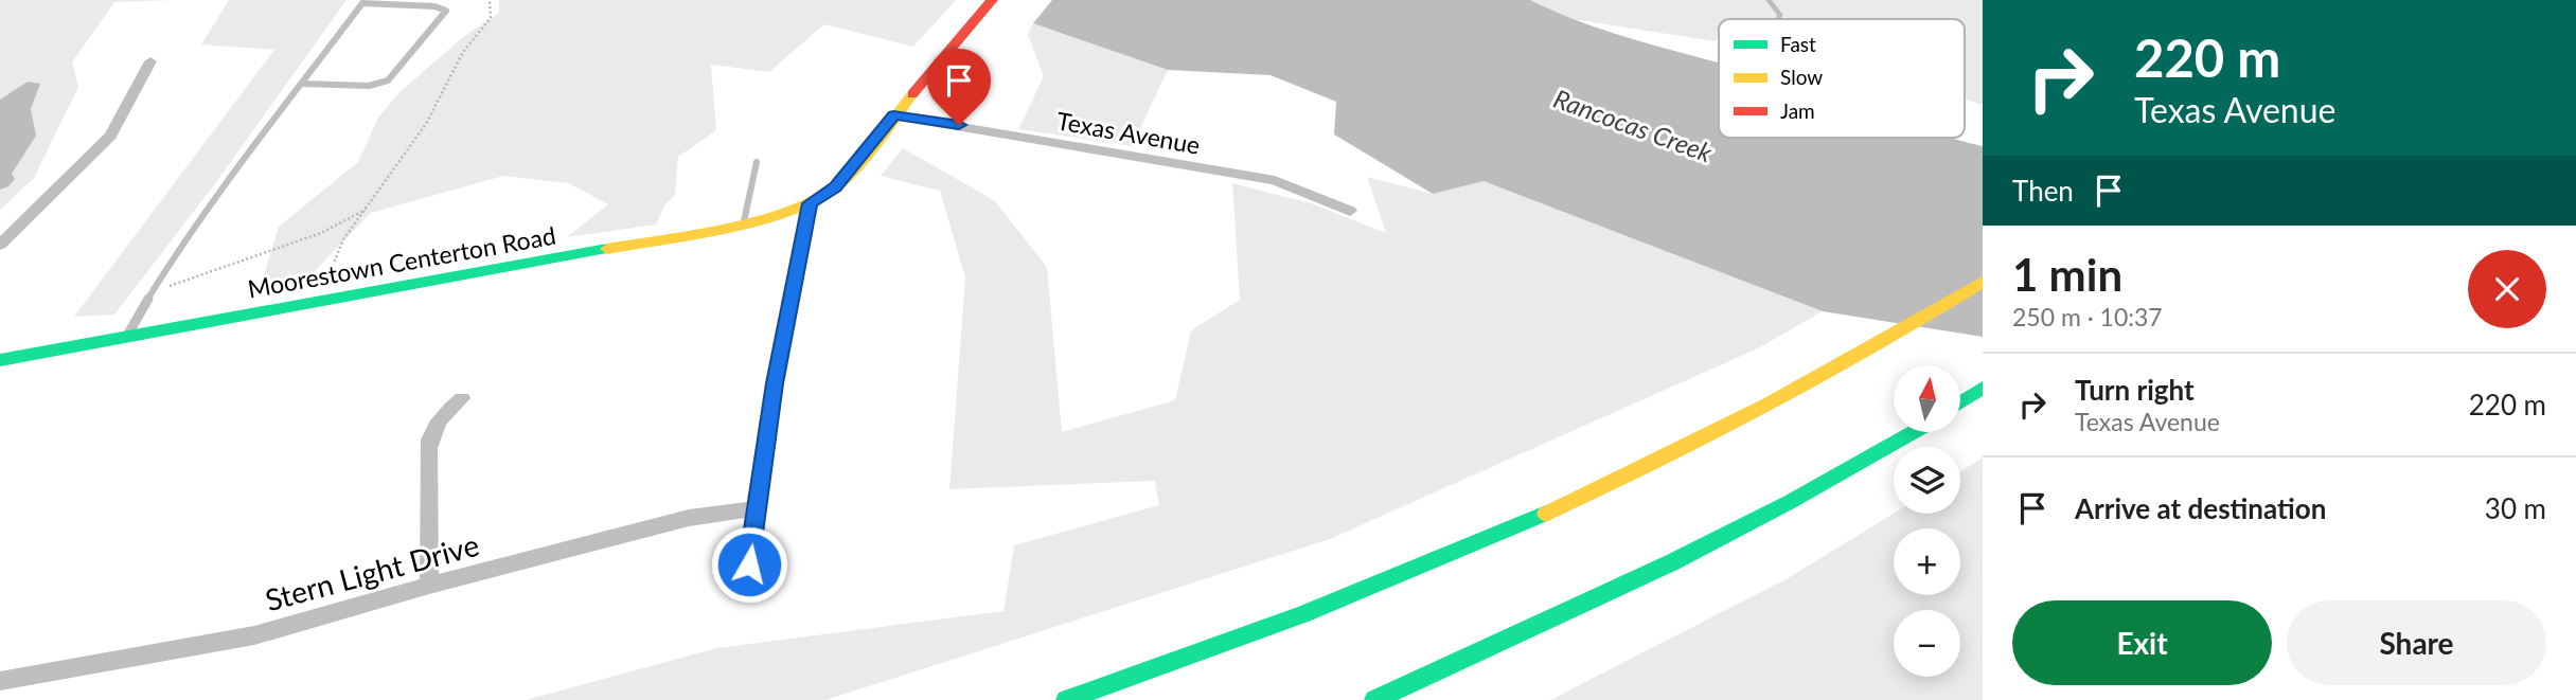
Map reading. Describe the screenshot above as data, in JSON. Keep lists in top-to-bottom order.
{
  "streets": {
    "main road": ["Moorestown Centerton Road"],
    "street": ["Texas Avenue", "Stern Light Drive"]
  },
  "crossings": [
    ["Texas Avenue", "Moorestown Centerton Road"]
  ],
  "water": ["Rancocas Creek"],
  "legend": ["Fast", "Slow", "Jam"],
  "north": "top",
  "page": {
    "turn": ["220 m", "Texas Avenue"],
    "then": "Then",
    "heading": ["1 min", "250 m · 10:37"],
    "list": [
      {
        "name": "Turn right",
        "note": "Texas Avenue",
        "value": "220 m"
      },
      {
        "name": "Arrive at destination",
        "value": "30 m"
      }
    ],
    "map_buttons": ["+", "−"],
    "buttons": ["Exit", "Share"]
  }
}
